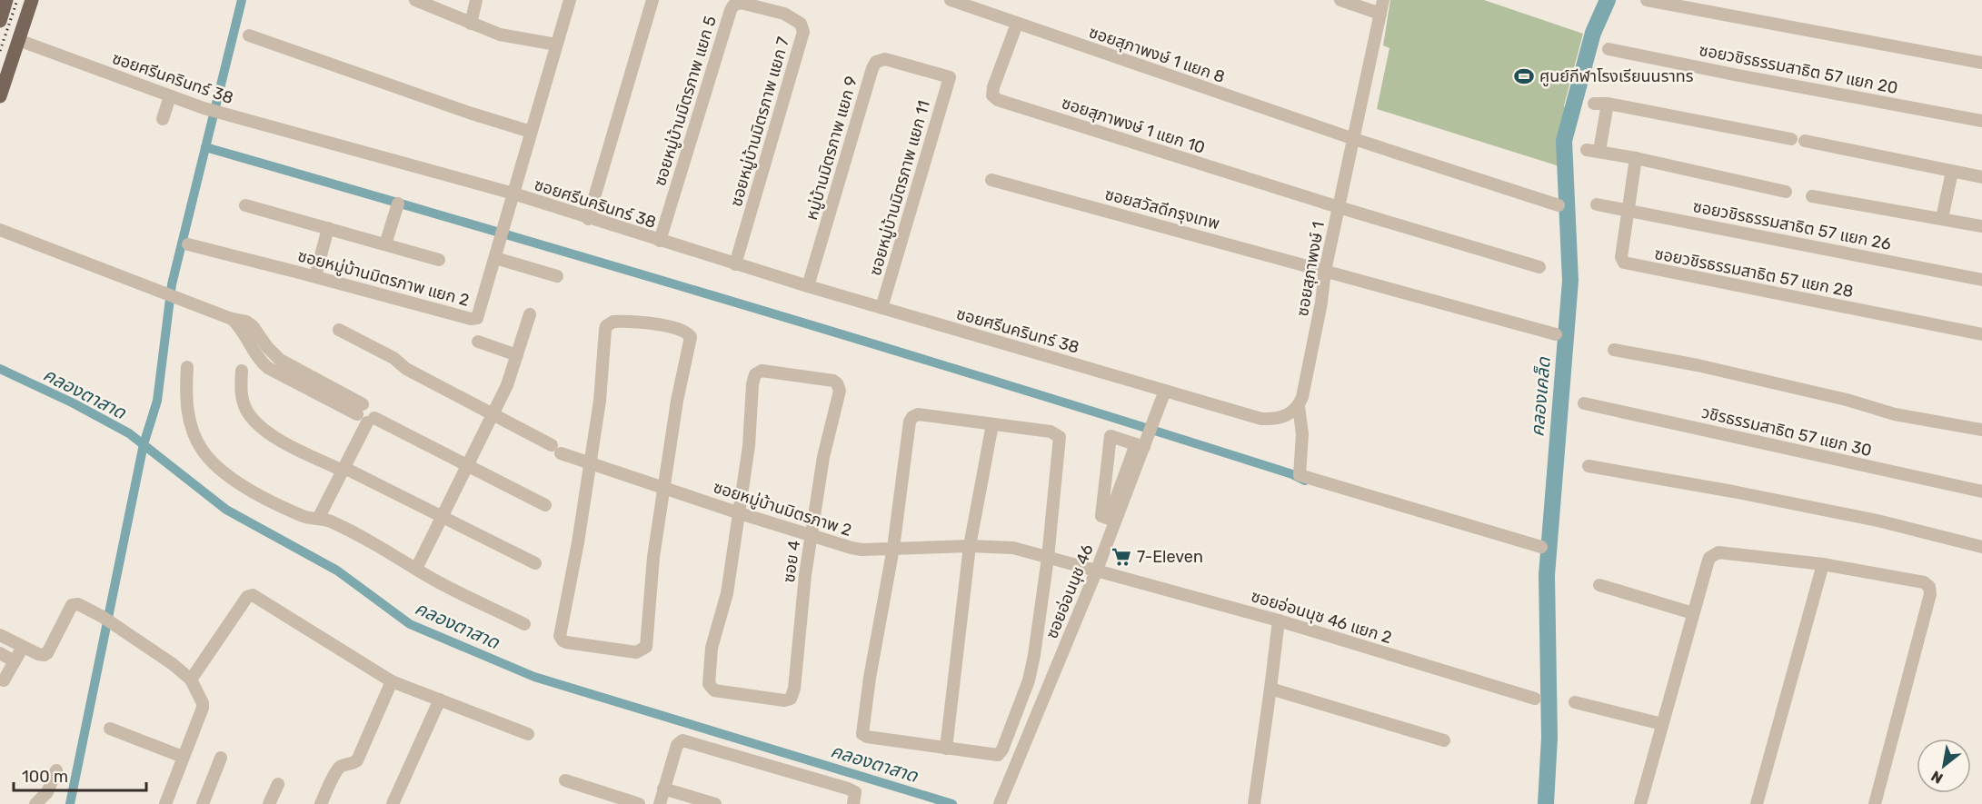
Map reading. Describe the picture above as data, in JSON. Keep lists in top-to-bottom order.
{
  "streets": {
    "street": [
      "ซอยสุภาพงษ์ 1 แยก 8",
      "ซอยวชิรธรรมสาธิต 57 แยก 20",
      "ซอยศรีนครินทร์ 38",
      "ซอยหมู่บ้านมิตรภาพ แยก 5",
      "ซอยหมู่บ้านมิตรภาพ แยก 7",
      "ซอยสุภาพงษ์ 1 แยก 10",
      "หมู่บ้านมิตรภาพ แยก 9",
      "ซอยหมู่บ้านมิตรภาพ แยก 11",
      "ซอยสวัสดีกรุงเทพ",
      "ซอยวชิรธรรมสาธิต 57 แยก 26",
      "ซอยสุภาพงษ์ 1",
      "ซอยวชิรธรรมสาธิต 57 แยก 28",
      "ซอยหมู่บ้านมิตรภาพ แยก 2",
      "วชิรธรรมสาธิต 57 แยก 30",
      "ซอยหมู่บ้านมิตรภาพ 2",
      "ซอย 4",
      "ซอยอ่อนนุช 46",
      "ซอยอ่อนนุช 46 แยก 2"
    ]
  },
  "crossings": [
    ["ซอยสุภาพงษ์ 1 แยก 8", "ซอยสุภาพงษ์ 1 แยก 10"],
    ["ซอยสุภาพงษ์ 1 แยก 8", "ซอยสุภาพงษ์ 1"],
    ["ซอยศรีนครินทร์ 38", "ซอยหมู่บ้านมิตรภาพ แยก 5"],
    ["ซอยศรีนครินทร์ 38", "ซอยหมู่บ้านมิตรภาพ แยก 7"],
    ["ซอยศรีนครินทร์ 38", "หมู่บ้านมิตรภาพ แยก 9"],
    ["ซอยศรีนครินทร์ 38", "ซอยหมู่บ้านมิตรภาพ แยก 11"],
    ["ซอยศรีนครินทร์ 38", "ซอยหมู่บ้านมิตรภาพ แยก 2"],
    ["ซอยศรีนครินทร์ 38", "ซอยอ่อนนุช 46"],
    ["ซอยหมู่บ้านมิตรภาพ แยก 5", "ซอยหมู่บ้านมิตรภาพ แยก 7"],
    ["ซอยสุภาพงษ์ 1 แยก 10", "ซอยสุภาพงษ์ 1"],
    ["หมู่บ้านมิตรภาพ แยก 9", "ซอยหมู่บ้านมิตรภาพ แยก 11"],
    ["ซอยสวัสดีกรุงเทพ", "ซอยสุภาพงษ์ 1"],
    ["ซอยวชิรธรรมสาธิต 57 แยก 26", "ซอยวชิรธรรมสาธิต 57 แยก 28"],
    ["ซอยหมู่บ้านมิตรภาพ 2", "ซอย 4"],
    ["ซอยหมู่บ้านมิตรภาพ 2", "ซอยอ่อนนุช 46"],
    ["ซอยหมู่บ้านมิตรภาพ 2", "ซอยอ่อนนุช 46 แยก 2"],
    ["ซอยอ่อนนุช 46", "ซอยอ่อนนุช 46 แยก 2"]
  ],
  "water": ["คลองตาสาด", "คลองเคล็ด"],
  "places": {
    "sports": ["ศูนย์กีฬาโรงเรียนนราทร"],
    "supermarket": ["7-Eleven"]
  },
  "scale_bar": "100 m",
  "north": "bottom left"
}
